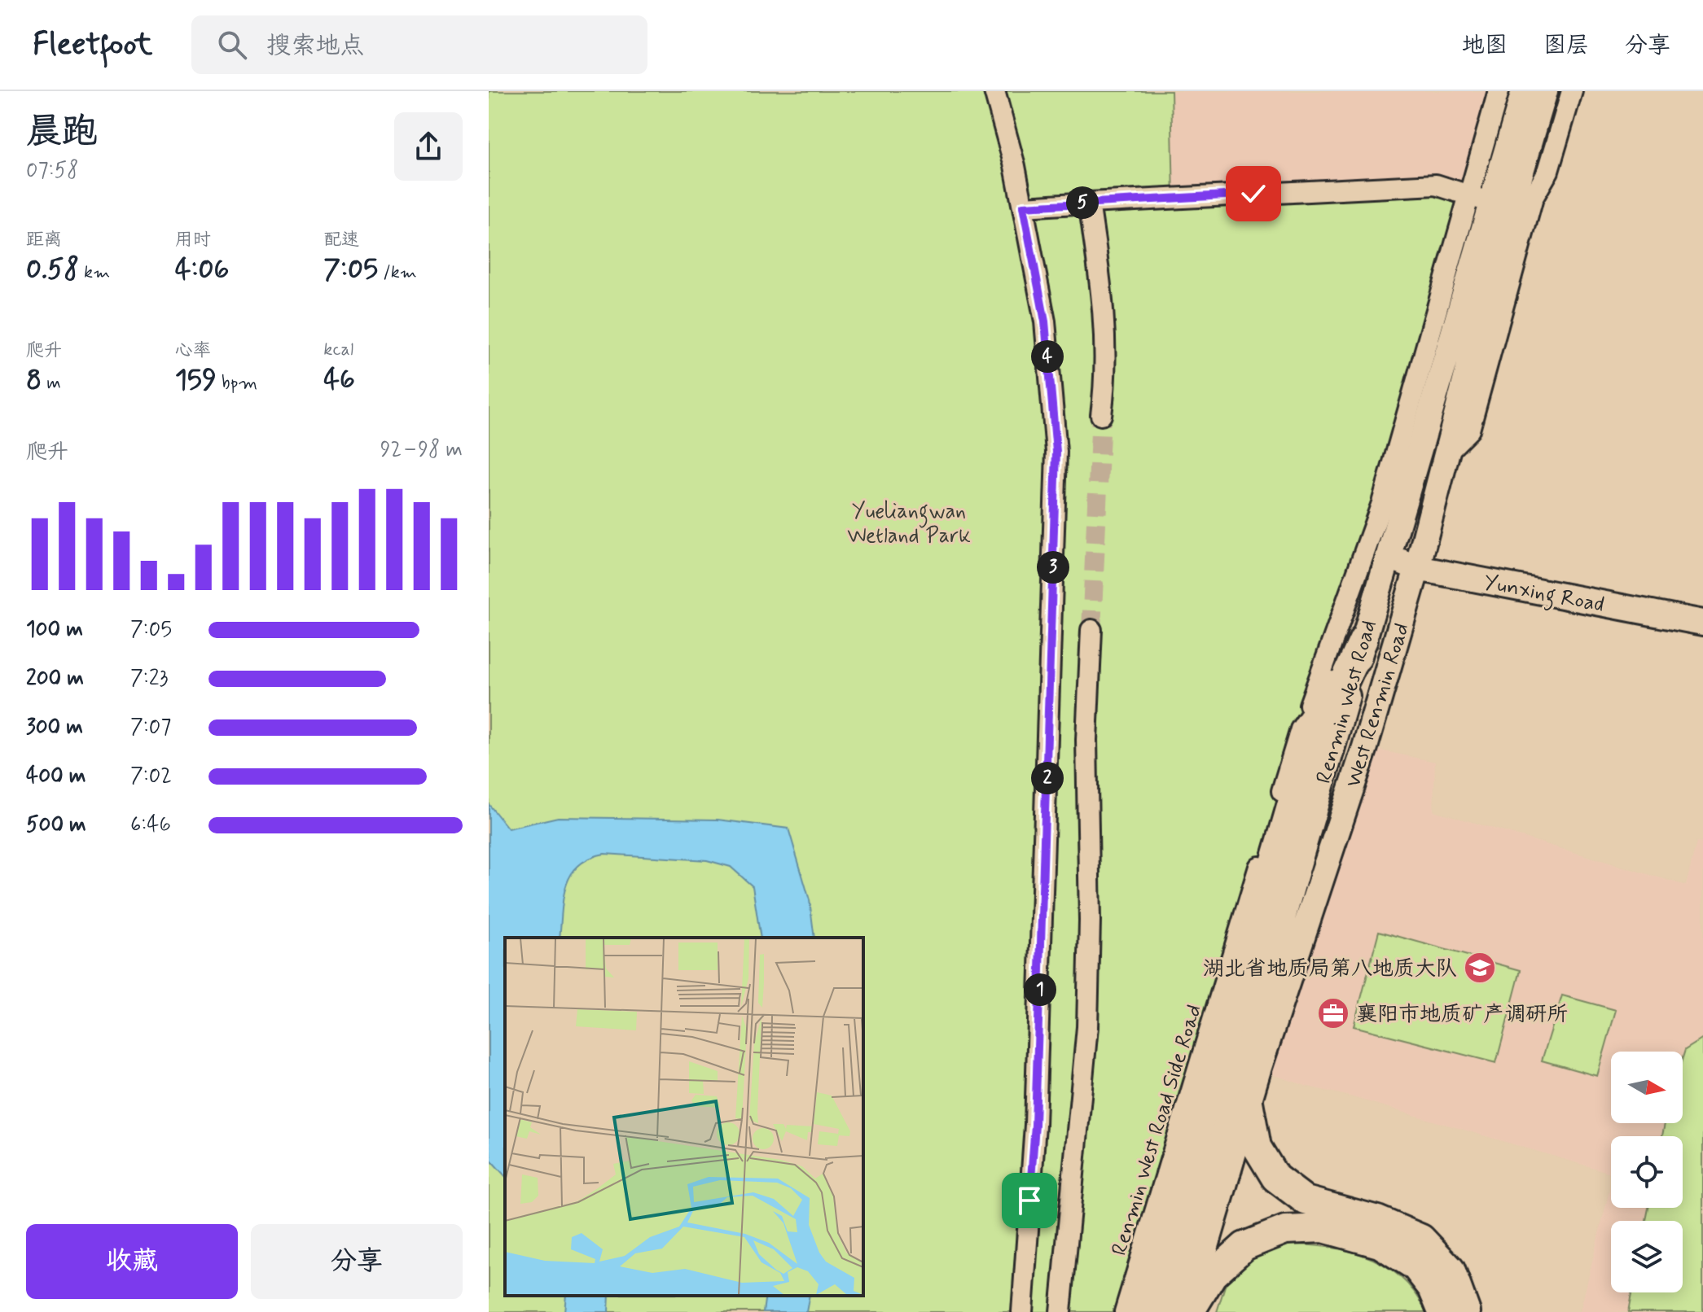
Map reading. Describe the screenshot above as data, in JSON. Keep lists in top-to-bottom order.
{
  "streets": {
    "main road": ["Yunxing Road", "Renmin West Road", "West Renmin Road"],
    "street": ["Renmin West Road Side Road"]
  },
  "crossings": [
    ["Yunxing Road", "Renmin West Road"],
    ["Yunxing Road", "West Renmin Road"],
    ["Renmin West Road", "Renmin West Road Side Road"]
  ],
  "parks": ["Yueliangwan Wetland Park"],
  "places": {
    "school or university": ["湖北省地质局第八地质大队"],
    "office": ["襄阳市地质矿产调研所"]
  },
  "north": "right",
  "page": {
    "header": "Fleetfoot",
    "search": "搜索地点",
    "nav": ["地图", "图层", "分享"],
    "heading": ["晨跑", "07:58"],
    "pins": [
      "5",
      "4",
      "3",
      "2",
      "1"
    ],
    "stats": [
      ["距离", "0.58 km"],
      ["用时", "4:06"],
      ["配速", "7:05 /km"],
      ["爬升", "8 m"],
      ["心率", "159 bpm"],
      ["kcal", "46"]
    ],
    "chart": ["爬升", "92–98 m"],
    "list": [
      {
        "name": "100 m",
        "note": "7:05"
      },
      {
        "name": "200 m",
        "note": "7:23"
      },
      {
        "name": "300 m",
        "note": "7:07"
      },
      {
        "name": "400 m",
        "note": "7:02"
      },
      {
        "name": "500 m",
        "note": "6:46"
      }
    ],
    "buttons": ["收藏", "分享"]
  }
}
